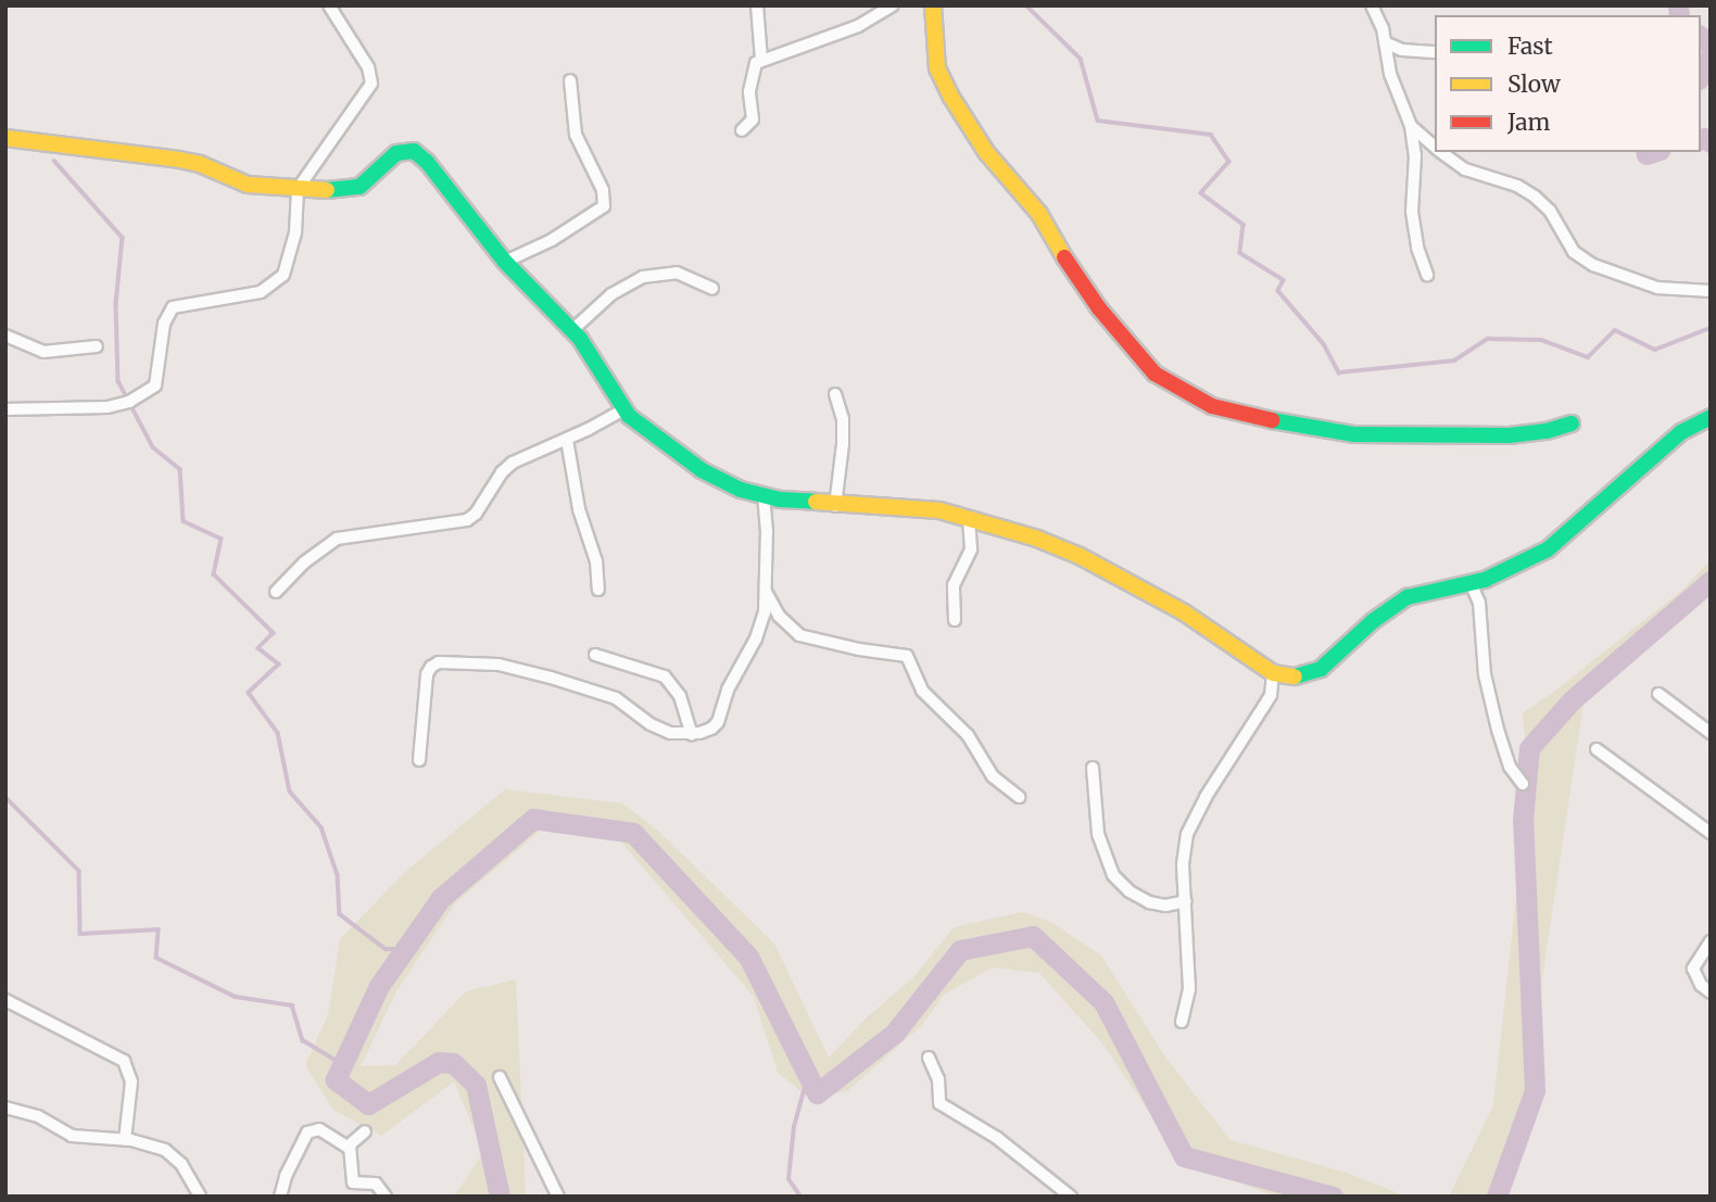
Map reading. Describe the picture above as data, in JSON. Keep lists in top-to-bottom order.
{
  "legend": ["Fast", "Slow", "Jam"]
}
